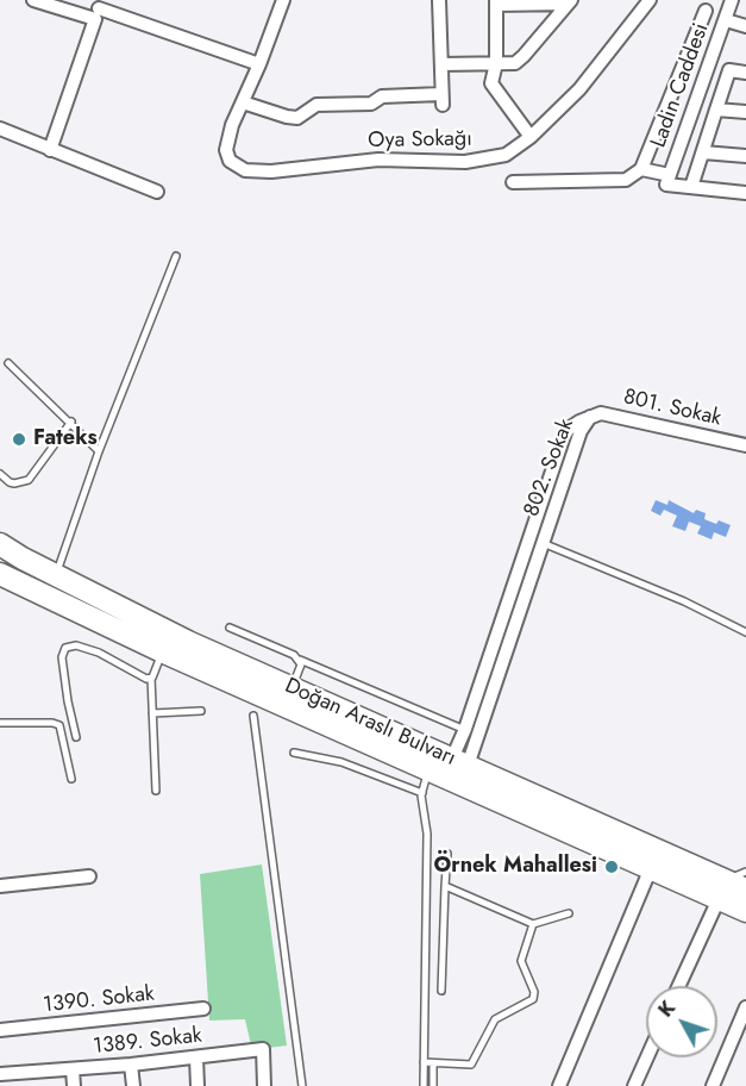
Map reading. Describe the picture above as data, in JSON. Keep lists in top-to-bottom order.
{
  "streets": {
    "main road": ["Doğan Araslı Bulvarı"],
    "street": [
      "Ladin Caddesi",
      "Oya Sokağı",
      "801. Sokak",
      "802. Sokak",
      "1390. Sokak",
      "1389. Sokak"
    ]
  },
  "crossings": [
    ["801. Sokak", "802. Sokak"],
    ["802. Sokak", "Doğan Araslı Bulvarı"]
  ],
  "places": ["Fateks", "Örnek Mahallesi"],
  "north": "top left"
}
